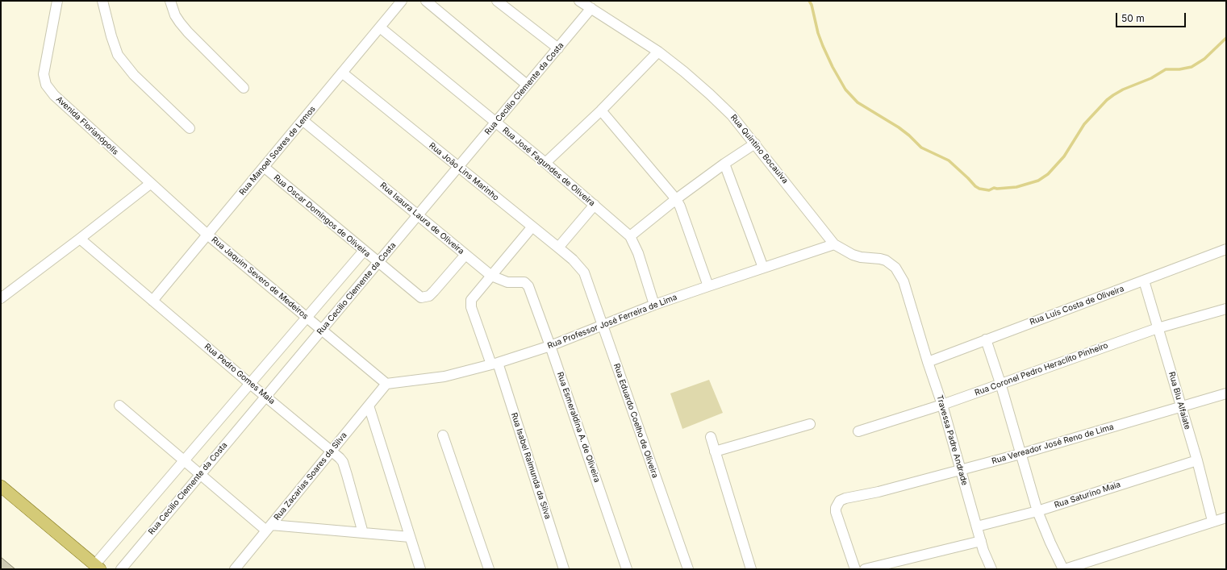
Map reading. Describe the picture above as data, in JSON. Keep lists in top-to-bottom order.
{
  "streets": {
    "street": [
      "Rua Cecilio Clemente da Costa",
      "Avenida Florianópolis",
      "Rua Quintino Bocauiva",
      "Rua Manoel Soares de Lemos",
      "Rua José Fagundes de Oliveira",
      "Rua João Lins Marinho",
      "Rua Oscar Domingos de Oliveira",
      "Rua Isaura Laura de Oliveira",
      "Rua Jaquim Severo de Medeiros",
      "Rua Luís Costa de Oliveira",
      "Rua Professor José Ferreira de Lima",
      "Rua Coronel Pedro Heraclito Pinheiro",
      "Rua Pedro Gomes Maia",
      "Rua Blu Alfaiate",
      "Rua Eduardo Coelho de Oliveira",
      "Rua Esmeraldina A. de Oliveira",
      "Travessa Padre Andrade",
      "Rua Vereador José Reno de Lima",
      "Rua Isabel Raimunda da Silva",
      "Rua Zacarias Soares da Silva",
      "Rua Saturino Maia"
    ]
  },
  "crossings": [
    ["Rua Cecilio Clemente da Costa", "Rua Quintino Bocauiva"],
    ["Rua Cecilio Clemente da Costa", "Rua José Fagundes de Oliveira"],
    ["Rua Cecilio Clemente da Costa", "Rua João Lins Marinho"],
    ["Rua Cecilio Clemente da Costa", "Rua Oscar Domingos de Oliveira"],
    ["Rua Cecilio Clemente da Costa", "Rua Isaura Laura de Oliveira"],
    ["Rua Cecilio Clemente da Costa", "Rua Jaquim Severo de Medeiros"],
    ["Rua Cecilio Clemente da Costa", "Rua Pedro Gomes Maia"],
    ["Avenida Florianópolis", "Rua Jaquim Severo de Medeiros"],
    ["Rua Quintino Bocauiva", "Rua Professor José Ferreira de Lima"],
    ["Rua Quintino Bocauiva", "Travessa Padre Andrade"],
    ["Rua Manoel Soares de Lemos", "Rua José Fagundes de Oliveira"],
    ["Rua Manoel Soares de Lemos", "Rua João Lins Marinho"],
    ["Rua Manoel Soares de Lemos", "Rua Oscar Domingos de Oliveira"],
    ["Rua Manoel Soares de Lemos", "Rua Isaura Laura de Oliveira"],
    ["Rua Manoel Soares de Lemos", "Rua Jaquim Severo de Medeiros"],
    ["Rua Manoel Soares de Lemos", "Rua Pedro Gomes Maia"],
    ["Rua José Fagundes de Oliveira", "Rua Professor José Ferreira de Lima"],
    ["Rua João Lins Marinho", "Rua Eduardo Coelho de Oliveira"],
    ["Rua Oscar Domingos de Oliveira", "Rua Isaura Laura de Oliveira"],
    ["Rua Isaura Laura de Oliveira", "Rua Esmeraldina A. de Oliveira"],
    ["Rua Isaura Laura de Oliveira", "Rua Isabel Raimunda da Silva"],
    ["Rua Jaquim Severo de Medeiros", "Rua Professor José Ferreira de Lima"],
    ["Rua Jaquim Severo de Medeiros", "Rua Zacarias Soares da Silva"],
    ["Rua Luís Costa de Oliveira", "Rua Blu Alfaiate"],
    ["Rua Luís Costa de Oliveira", "Travessa Padre Andrade"],
    ["Rua Professor José Ferreira de Lima", "Rua Eduardo Coelho de Oliveira"],
    ["Rua Professor José Ferreira de Lima", "Rua Esmeraldina A. de Oliveira"],
    ["Rua Professor José Ferreira de Lima", "Rua Isabel Raimunda da Silva"],
    ["Rua Professor José Ferreira de Lima", "Rua Zacarias Soares da Silva"],
    ["Rua Coronel Pedro Heraclito Pinheiro", "Rua Blu Alfaiate"],
    ["Rua Coronel Pedro Heraclito Pinheiro", "Travessa Padre Andrade"],
    ["Rua Pedro Gomes Maia", "Rua Zacarias Soares da Silva"],
    ["Rua Blu Alfaiate", "Rua Vereador José Reno de Lima"],
    ["Rua Blu Alfaiate", "Rua Saturino Maia"],
    ["Travessa Padre Andrade", "Rua Vereador José Reno de Lima"],
    ["Travessa Padre Andrade", "Rua Saturino Maia"]
  ],
  "scale_bar": "50 m"
}
